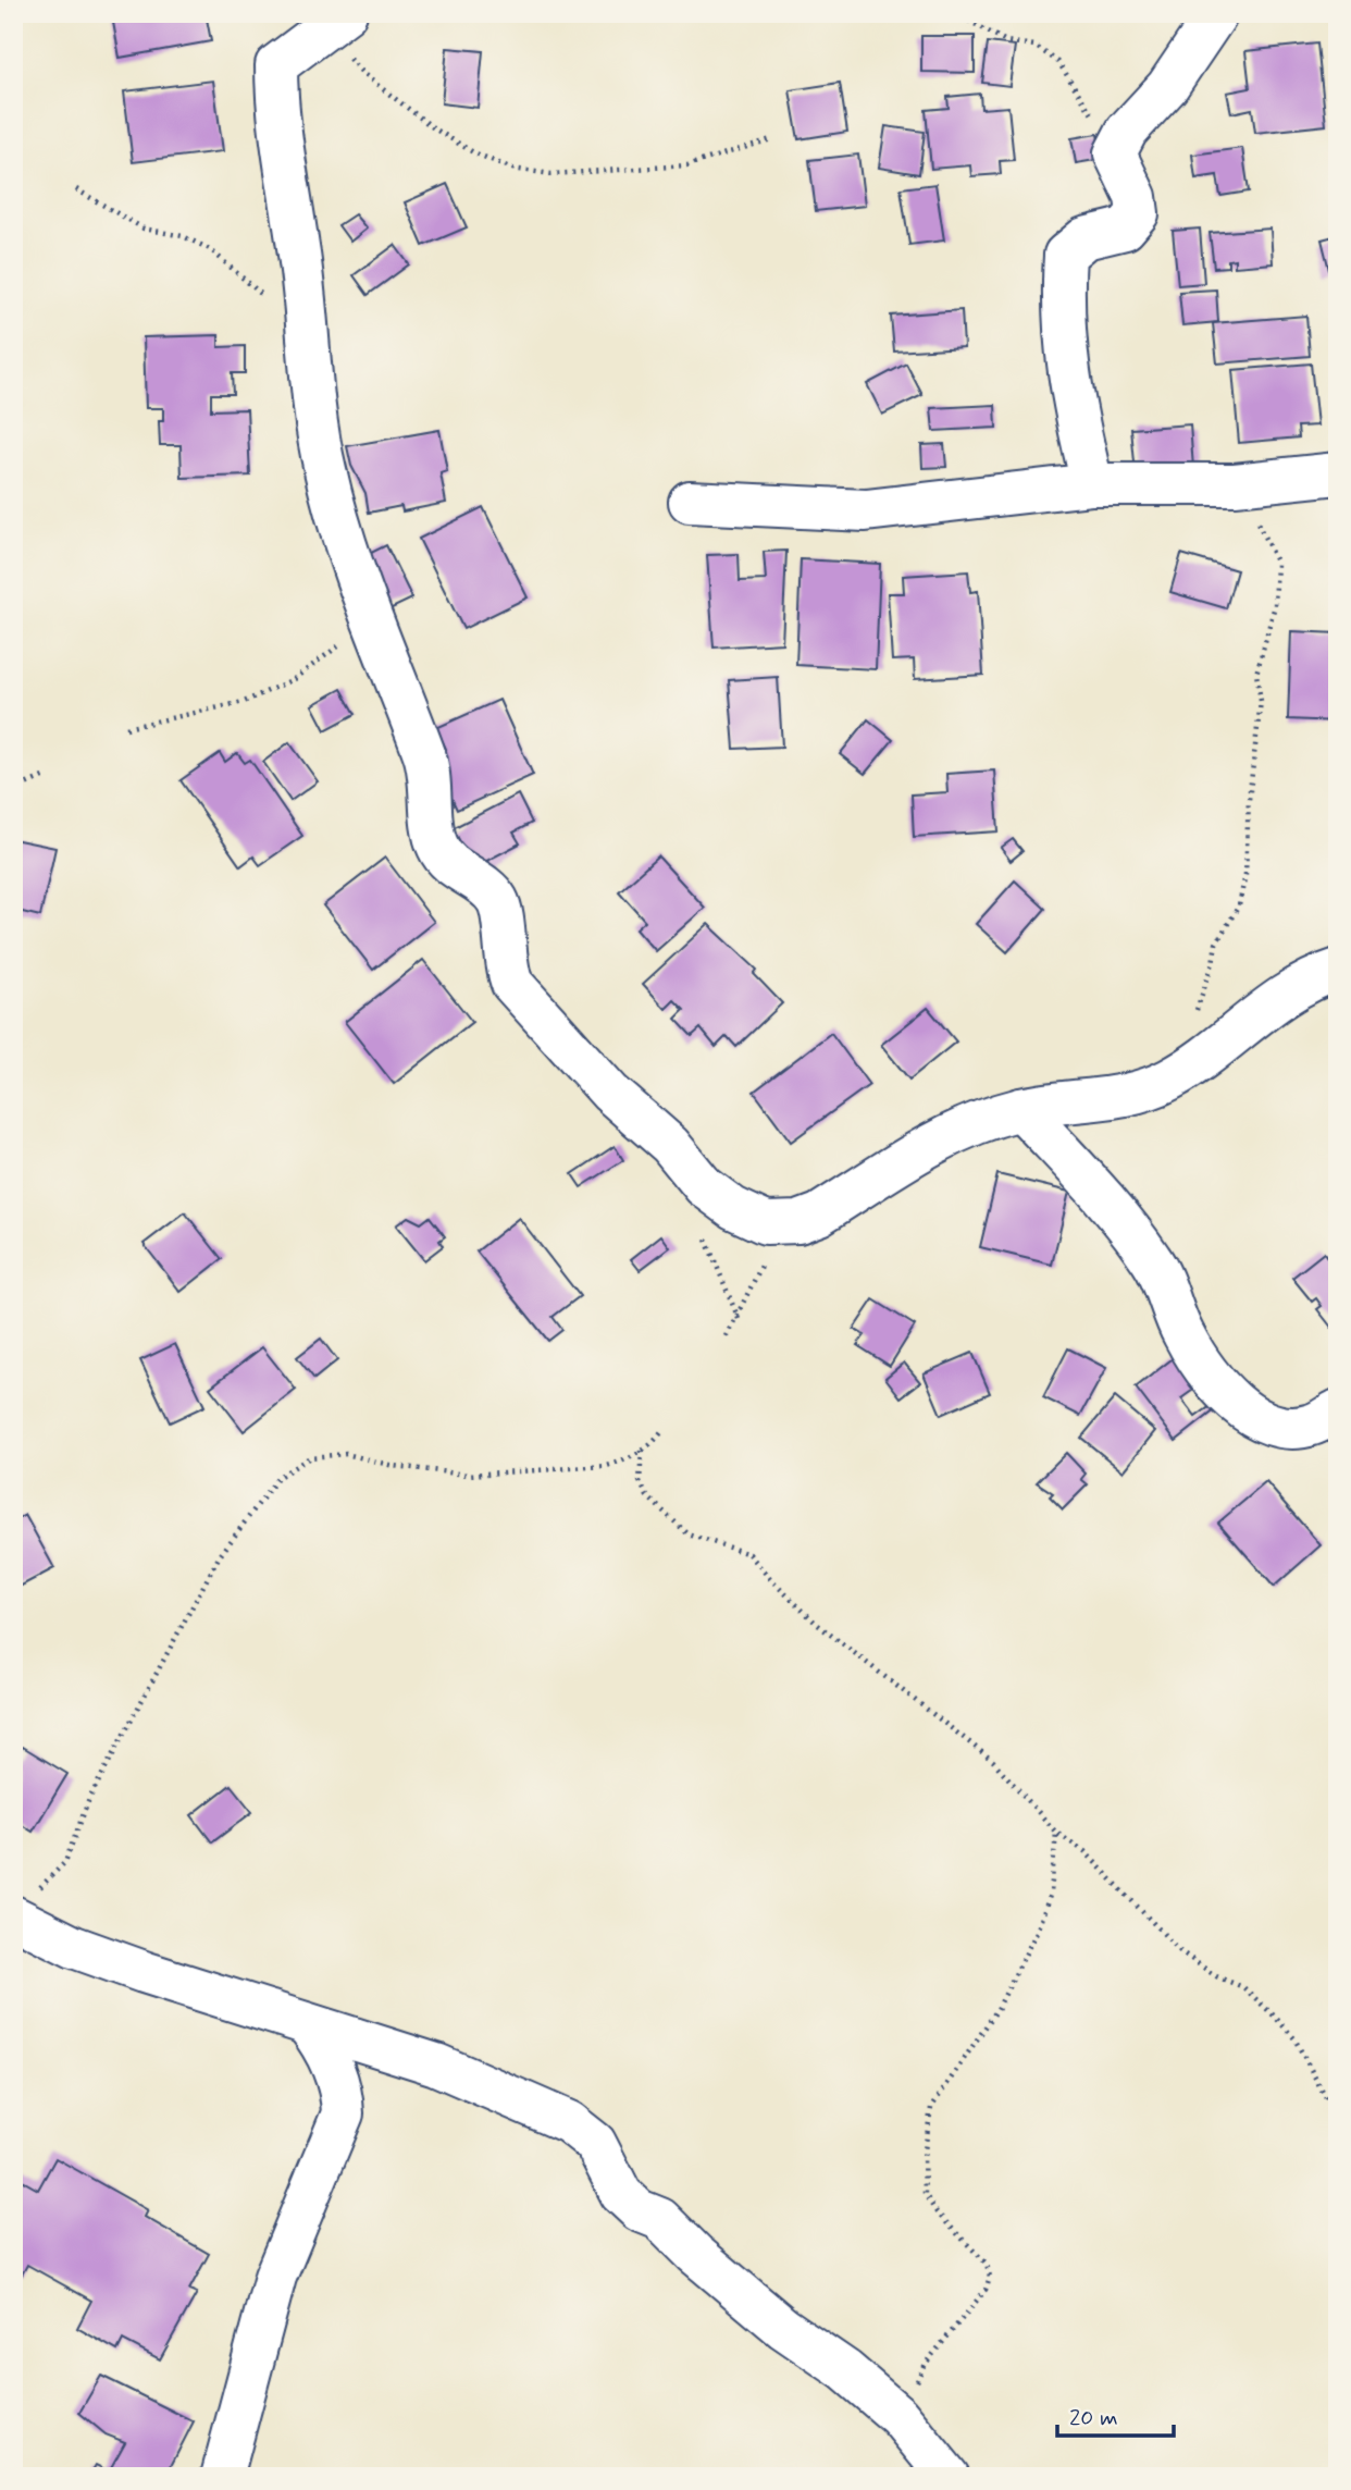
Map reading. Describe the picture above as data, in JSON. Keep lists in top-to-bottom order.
{
  "scale_bar": "20 m"
}
